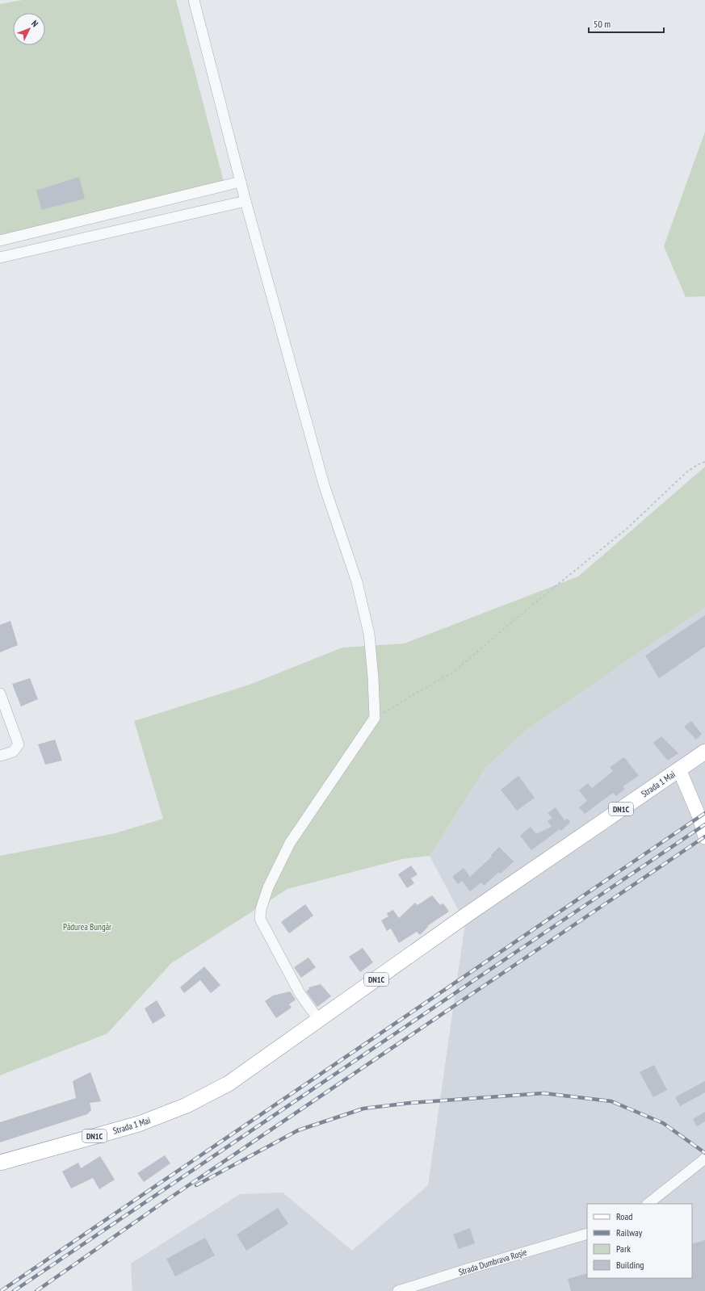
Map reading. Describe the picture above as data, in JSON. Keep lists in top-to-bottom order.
{
  "streets": {
    "highway": ["Strada 1 Mai", "DN1C"],
    "street": ["Strada Dumbrava Roșie"]
  },
  "parks": ["Pădurea Bungăr"],
  "legend": [
    "Road",
    "Railway",
    "Park",
    "Building"
  ],
  "scale_bar": "50 m",
  "north": "top right"
}
